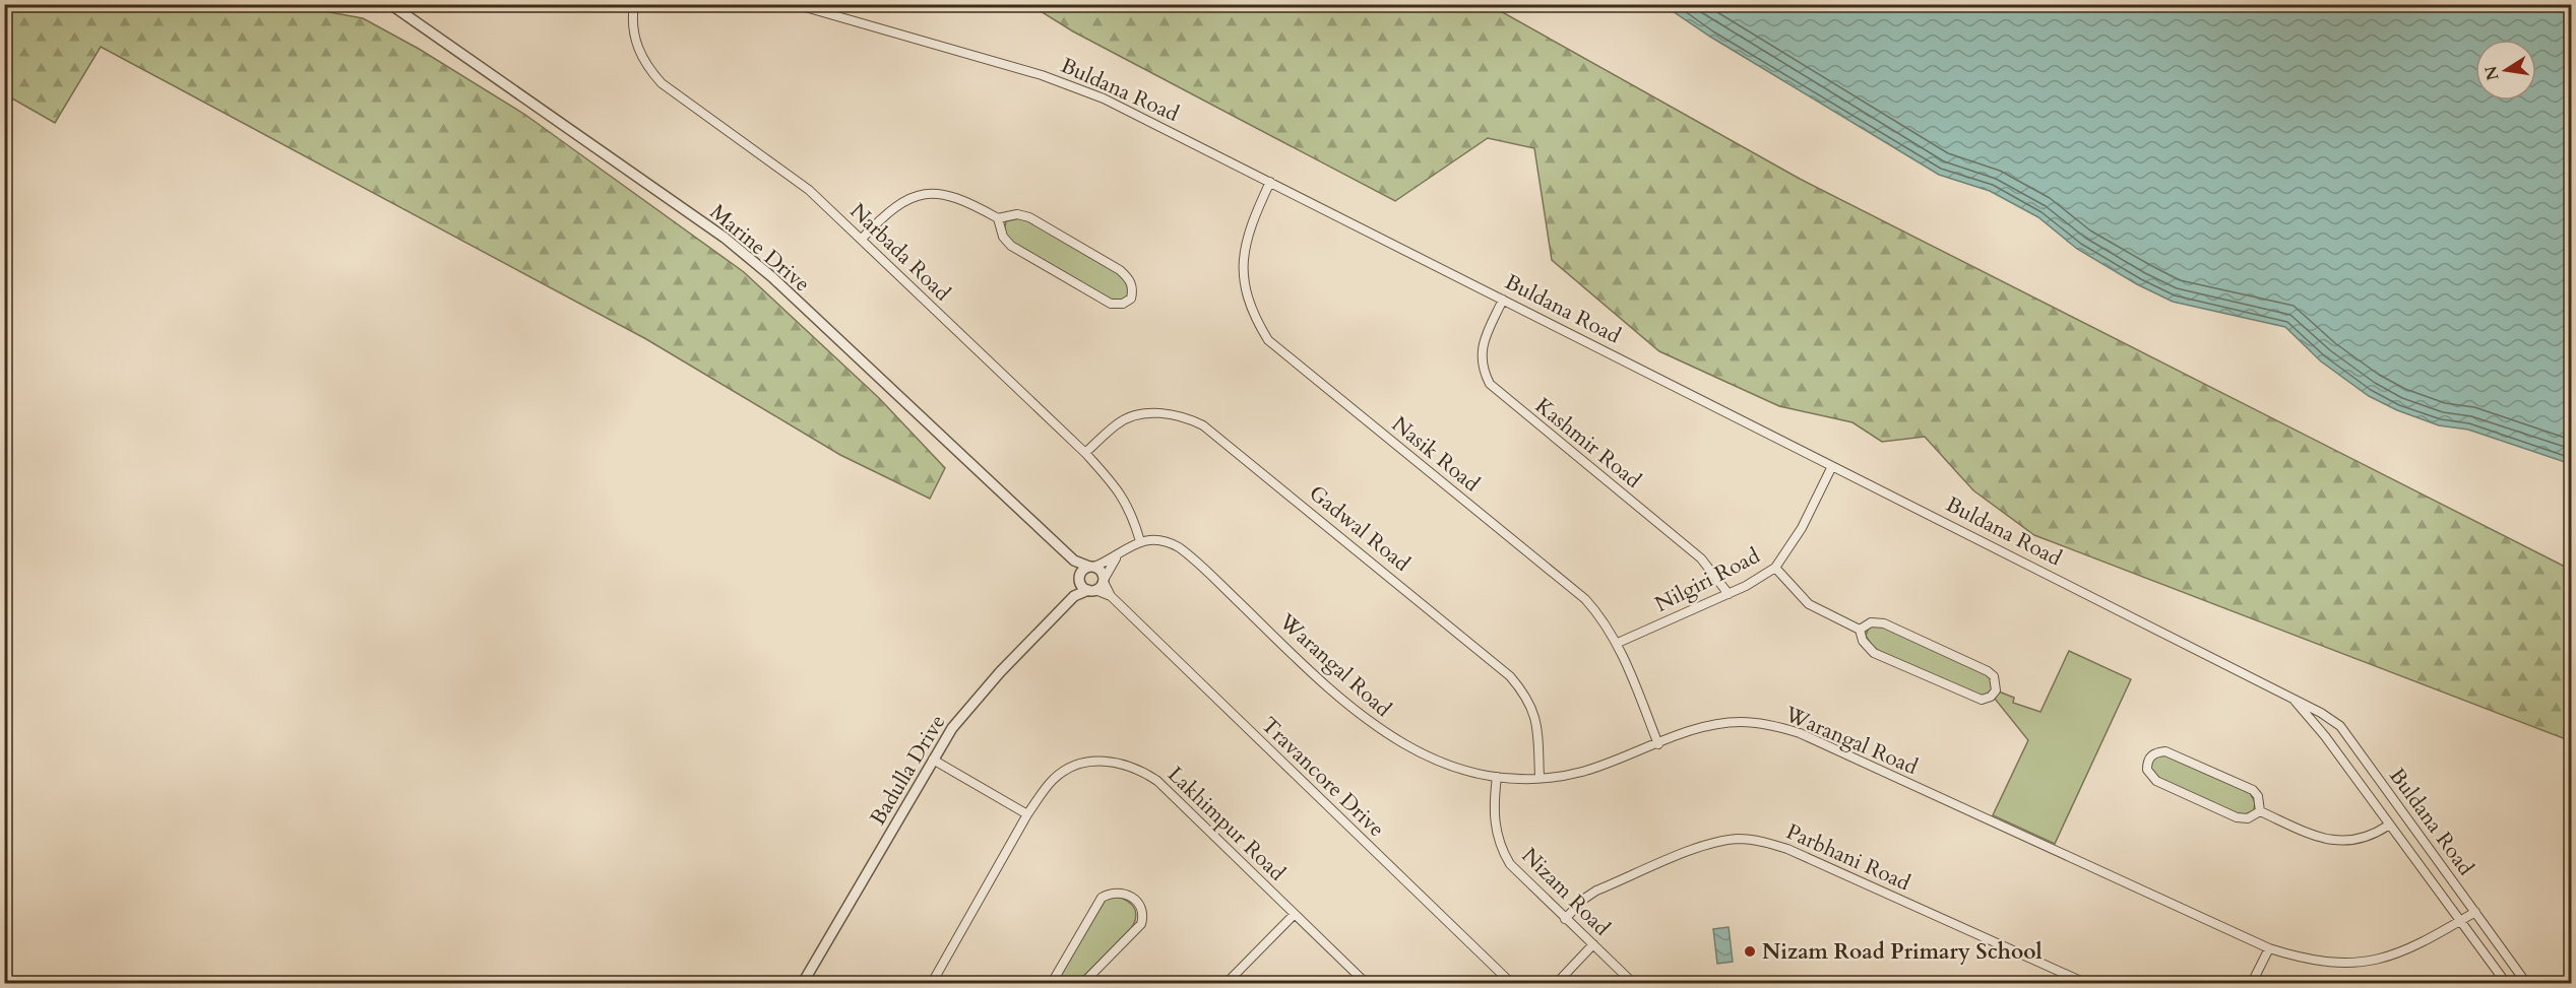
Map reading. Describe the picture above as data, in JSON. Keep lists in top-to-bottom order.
{
  "streets": {
    "street": [
      "Buldana Road",
      "Marine Drive",
      "Narbada Road",
      "Kashmir Road",
      "Nasik Road",
      "Gadwal Road",
      "Nilgiri Road",
      "Warangal Road",
      "Badulla Drive",
      "Travancore Drive",
      "Lakhimpur Road",
      "Parbhani Road",
      "Nizam Road"
    ]
  },
  "crossings": [
    ["Buldana Road", "Kashmir Road"],
    ["Buldana Road", "Nasik Road"],
    ["Buldana Road", "Nilgiri Road"],
    ["Buldana Road", "Warangal Road"],
    ["Marine Drive", "Badulla Drive"],
    ["Marine Drive", "Travancore Drive"],
    ["Narbada Road", "Gadwal Road"],
    ["Narbada Road", "Warangal Road"],
    ["Kashmir Road", "Nilgiri Road"],
    ["Nasik Road", "Nilgiri Road"],
    ["Nasik Road", "Warangal Road"],
    ["Gadwal Road", "Warangal Road"],
    ["Warangal Road", "Nizam Road"],
    ["Badulla Drive", "Travancore Drive"],
    ["Parbhani Road", "Nizam Road"]
  ],
  "places": ["Nizam Road Primary School"],
  "north": "left"
}
